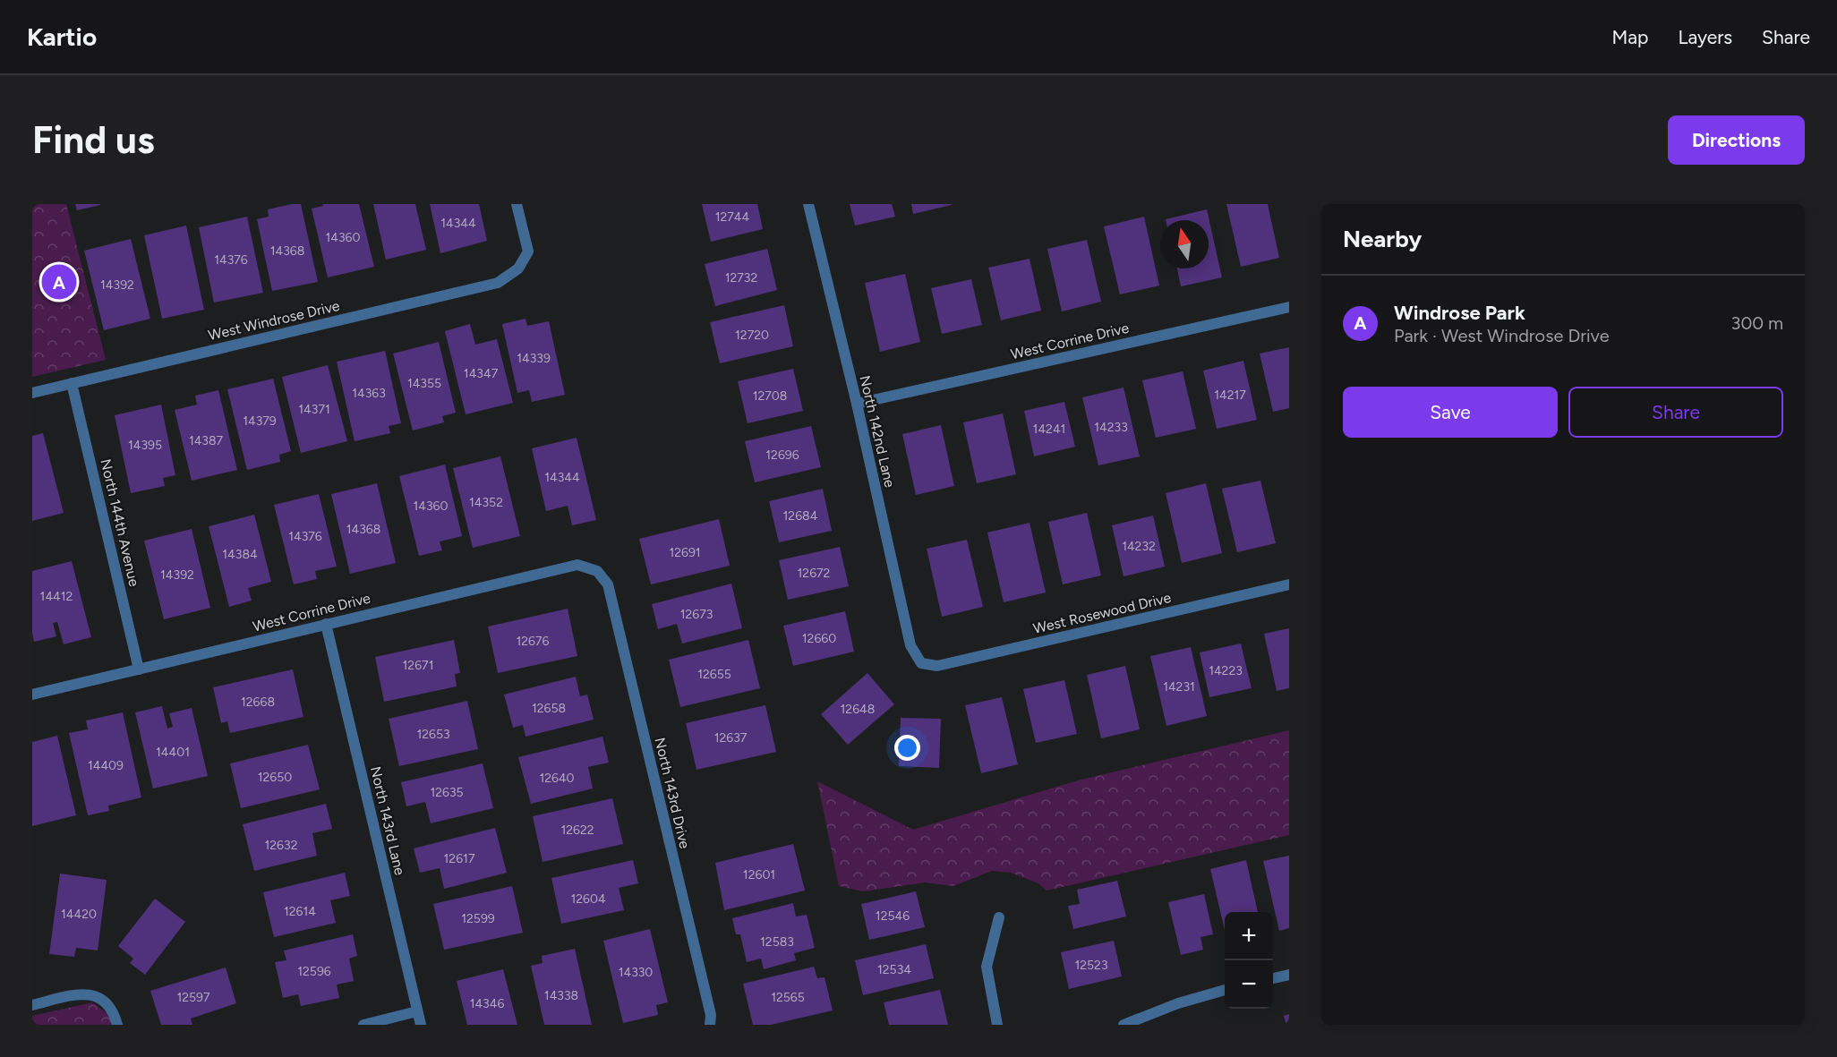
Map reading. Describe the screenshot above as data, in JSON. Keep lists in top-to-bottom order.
{
  "streets": {
    "street": [
      "West Windrose Drive",
      "West Corrine Drive",
      "North 142nd Lane",
      "North 144th Avenue",
      "West Rosewood Drive",
      "North 143rd Drive",
      "North 143rd Lane"
    ]
  },
  "crossings": [
    ["West Windrose Drive", "North 144th Avenue"],
    ["West Corrine Drive", "North 142nd Lane"],
    ["West Corrine Drive", "North 144th Avenue"],
    ["West Corrine Drive", "North 143rd Drive"],
    ["West Corrine Drive", "North 143rd Lane"],
    ["North 142nd Lane", "West Rosewood Drive"]
  ],
  "house_numbers": [
    "12744",
    "14344",
    "14360",
    "14368",
    "14376",
    "12732",
    "14392",
    "12720",
    "14339",
    "14347",
    "14355",
    "14363",
    "14217",
    "12708",
    "14371",
    "14379",
    "14233",
    "14241",
    "14387",
    "14395",
    "12696",
    "14344",
    "14352",
    "14360",
    "12684",
    "14368",
    "14376",
    "14232",
    "12691",
    "14384",
    "12672",
    "14392",
    "14412",
    "12673",
    "12660",
    "12676",
    "12671",
    "14223",
    "12655",
    "14231",
    "12668",
    "12658",
    "12648",
    "12653",
    "12637",
    "14401",
    "14409",
    "12650",
    "12640",
    "12635",
    "12622",
    "12632",
    "12617",
    "12601",
    "12604",
    "12614",
    "14420",
    "12546",
    "12599",
    "12583",
    "12523",
    "12534",
    "12596",
    "14330",
    "14338",
    "12597",
    "12565",
    "14346"
  ],
  "north": "top",
  "page": {
    "header": "Kartio",
    "nav": ["Map", "Layers", "Share"],
    "buttons": [
      "Directions",
      ["Save", "Share"]
    ],
    "title": "Find us",
    "heading": "Nearby",
    "pins": "A",
    "list": [
      {
        "mark": "A",
        "name": "Windrose Park",
        "note": "Park · West Windrose Drive",
        "value": "300 m"
      }
    ],
    "map_buttons": ["+", "−"]
  }
}
